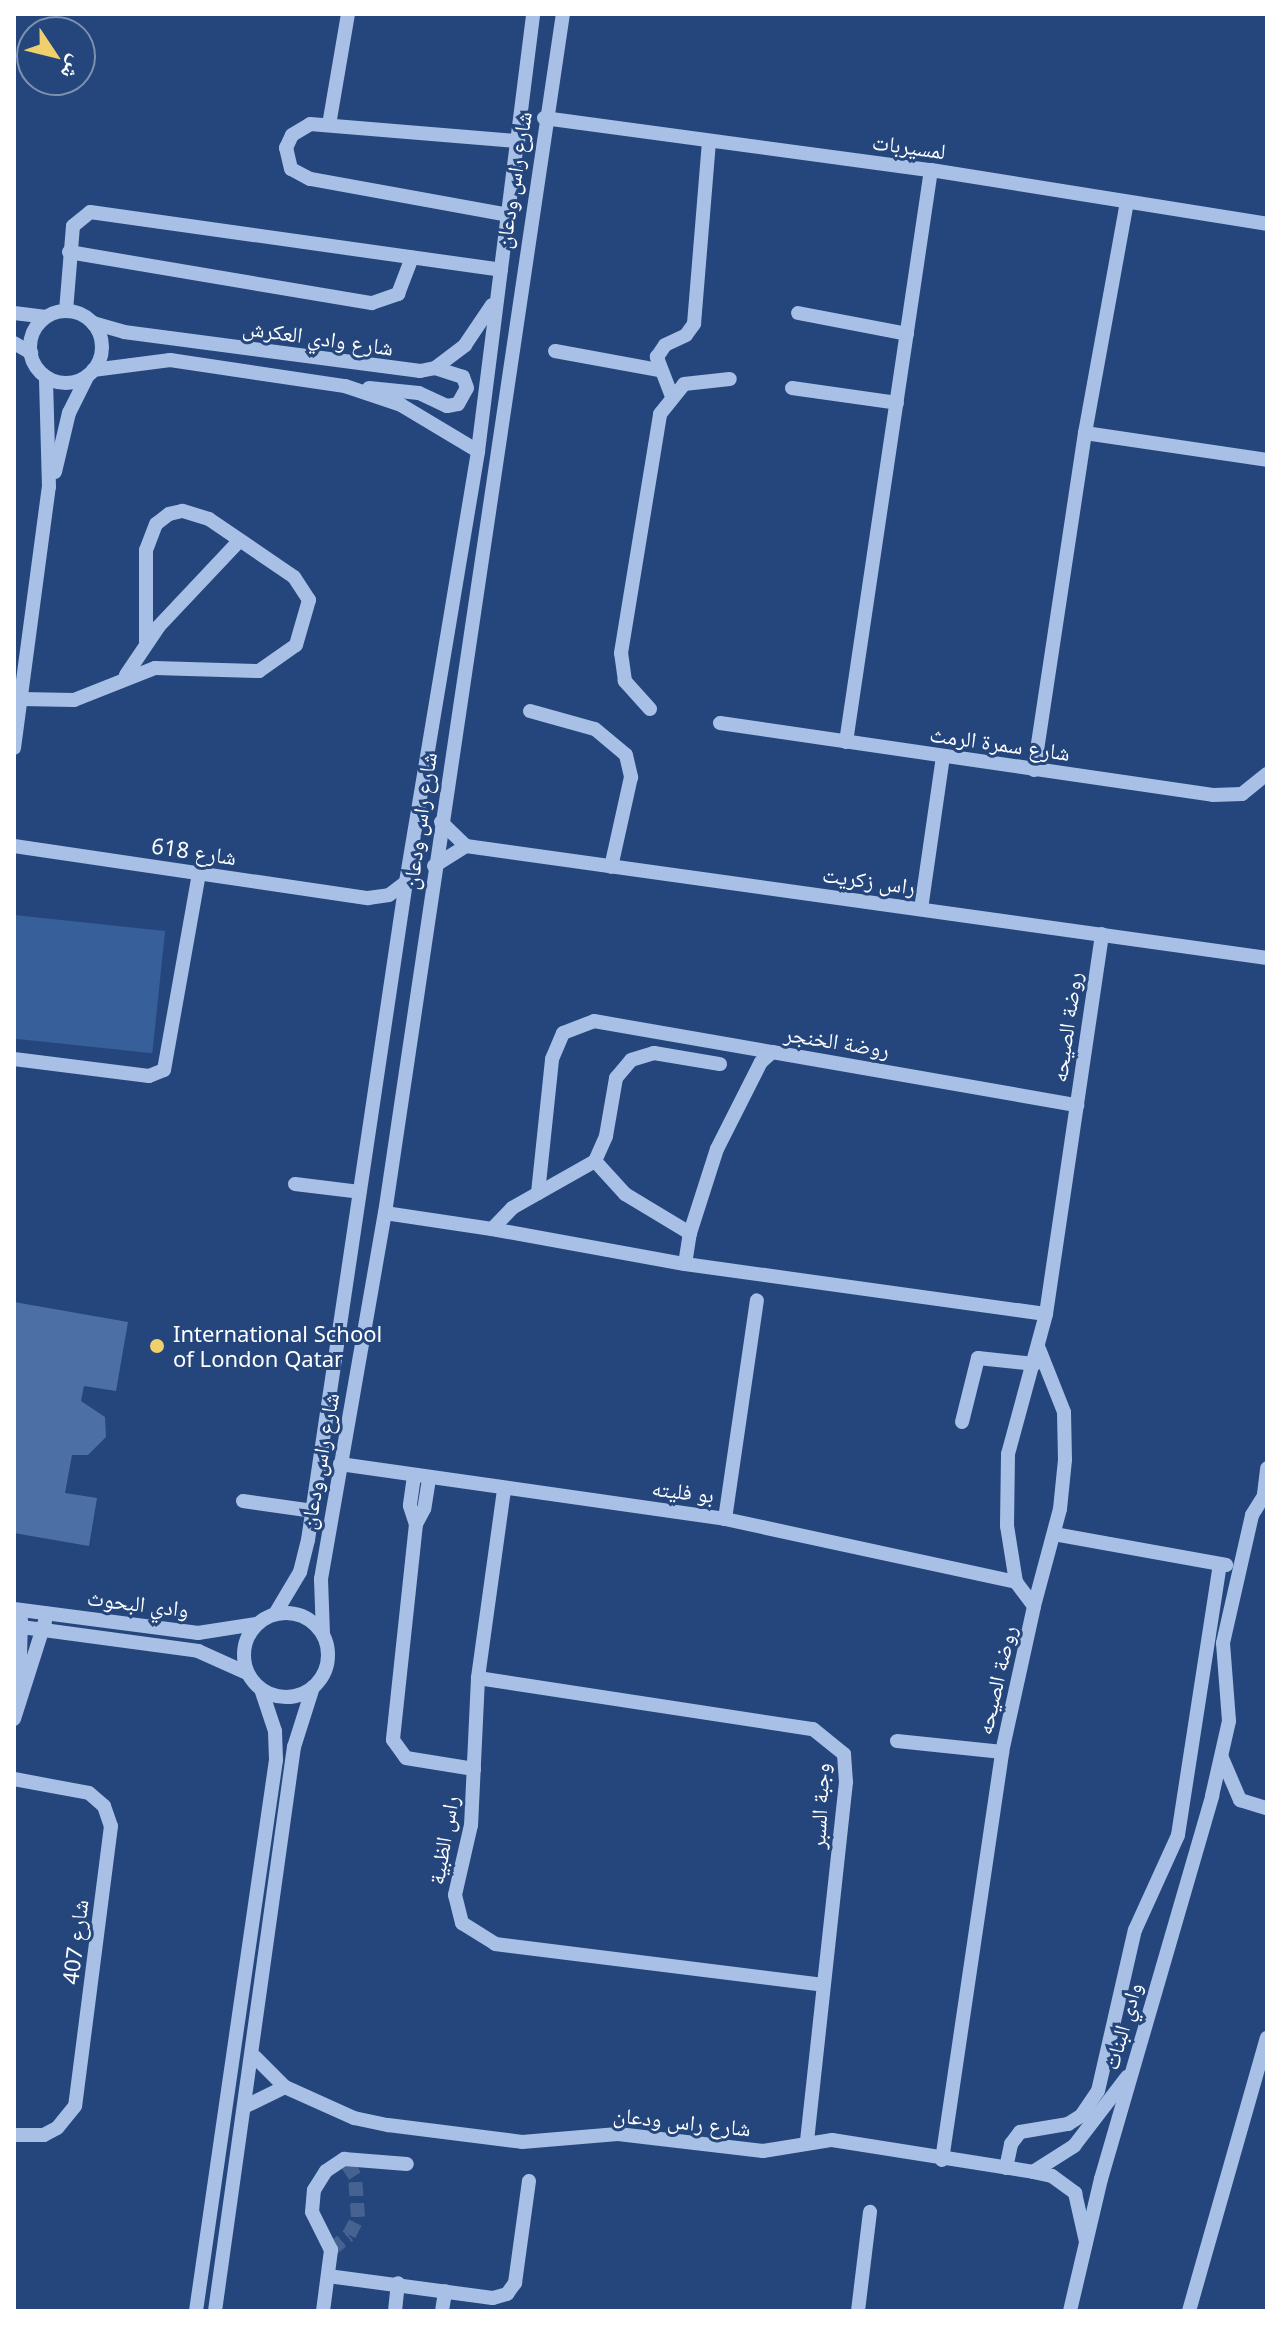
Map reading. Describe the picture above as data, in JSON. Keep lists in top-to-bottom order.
{
  "streets": {
    "street": [
      "لمسيربات",
      "شارع راس ودعان",
      "شارع وادي العكرش",
      "شارع سمرة الرمث",
      "شارع 618",
      "راس زكريت",
      "روضة الصيحه",
      "روضة الخنجر",
      "بو فليته",
      "وادي البحوث",
      "وجبة السبر",
      "راس الظبية",
      "شارع 407",
      "وادي البنات"
    ]
  },
  "crossings": [
    ["لمسيربات", "شارع راس ودعان"],
    ["شارع راس ودعان", "شارع وادي العكرش"],
    ["شارع راس ودعان", "شارع 618"],
    ["شارع راس ودعان", "روضة الصيحه"],
    ["شارع راس ودعان", "بو فليته"],
    ["شارع راس ودعان", "وادي البحوث"],
    ["شارع راس ودعان", "وجبة السبر"],
    ["شارع راس ودعان", "وادي البنات"],
    ["راس زكريت", "روضة الصيحه"],
    ["روضة الصيحه", "روضة الخنجر"],
    ["روضة الصيحه", "بو فليته"],
    ["بو فليته", "راس الظبية"],
    ["وجبة السبر", "راس الظبية"]
  ],
  "places": ["International School of London Qatar"],
  "north": "bottom right"
}
